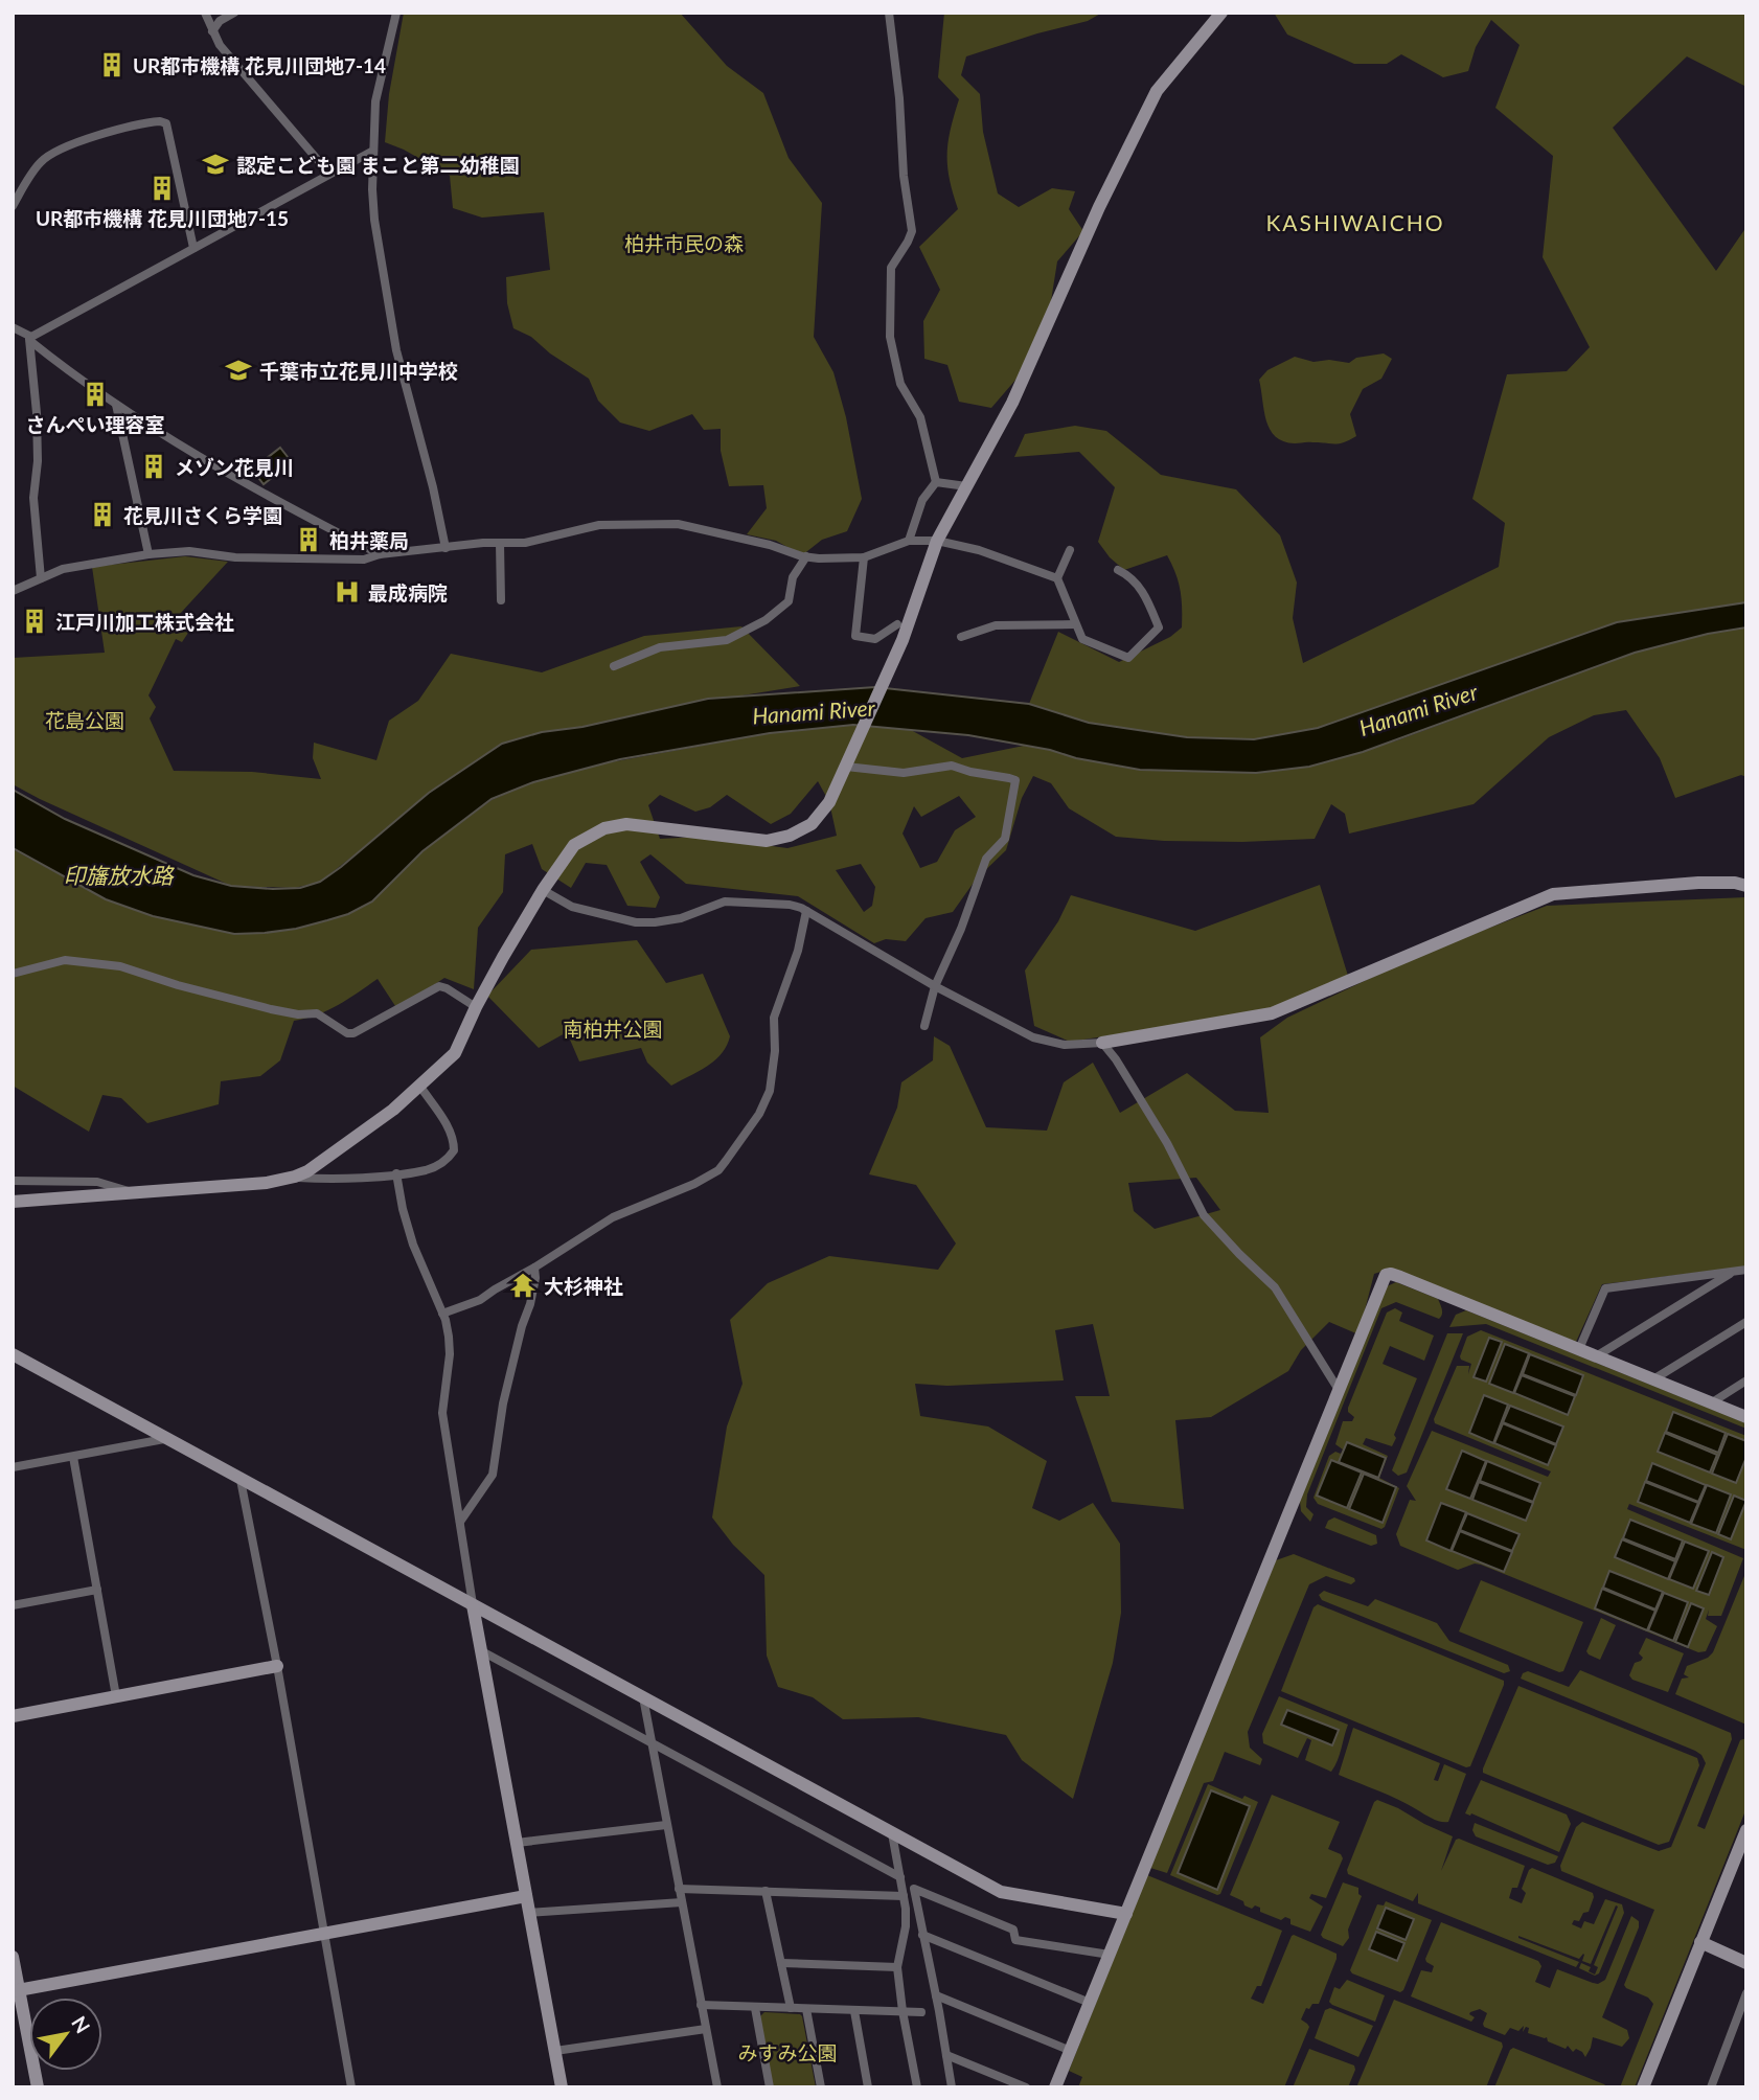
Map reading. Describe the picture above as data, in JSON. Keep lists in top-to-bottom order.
{
  "districts": ["KASHIWAICHO"],
  "water": ["Hanami River", "印旛放水路"],
  "parks": [
    "柏井市民の森",
    "花島公園",
    "南柏井公園",
    "みすみ公園"
  ],
  "places": {
    "building": [
      "UR都市機構 花見川団地7-14",
      "UR都市機構 花見川団地7-15",
      "さんぺい理容室",
      "メゾン花見川",
      "花見川さくら学園",
      "柏井薬局",
      "江戸川加工株式会社"
    ],
    "school or university": ["認定こども園 まこと第二幼稚園", "千葉市立花見川中学校"],
    "hospital": ["最成病院"],
    "temple": ["大杉神社"]
  },
  "north": "top right"
}
